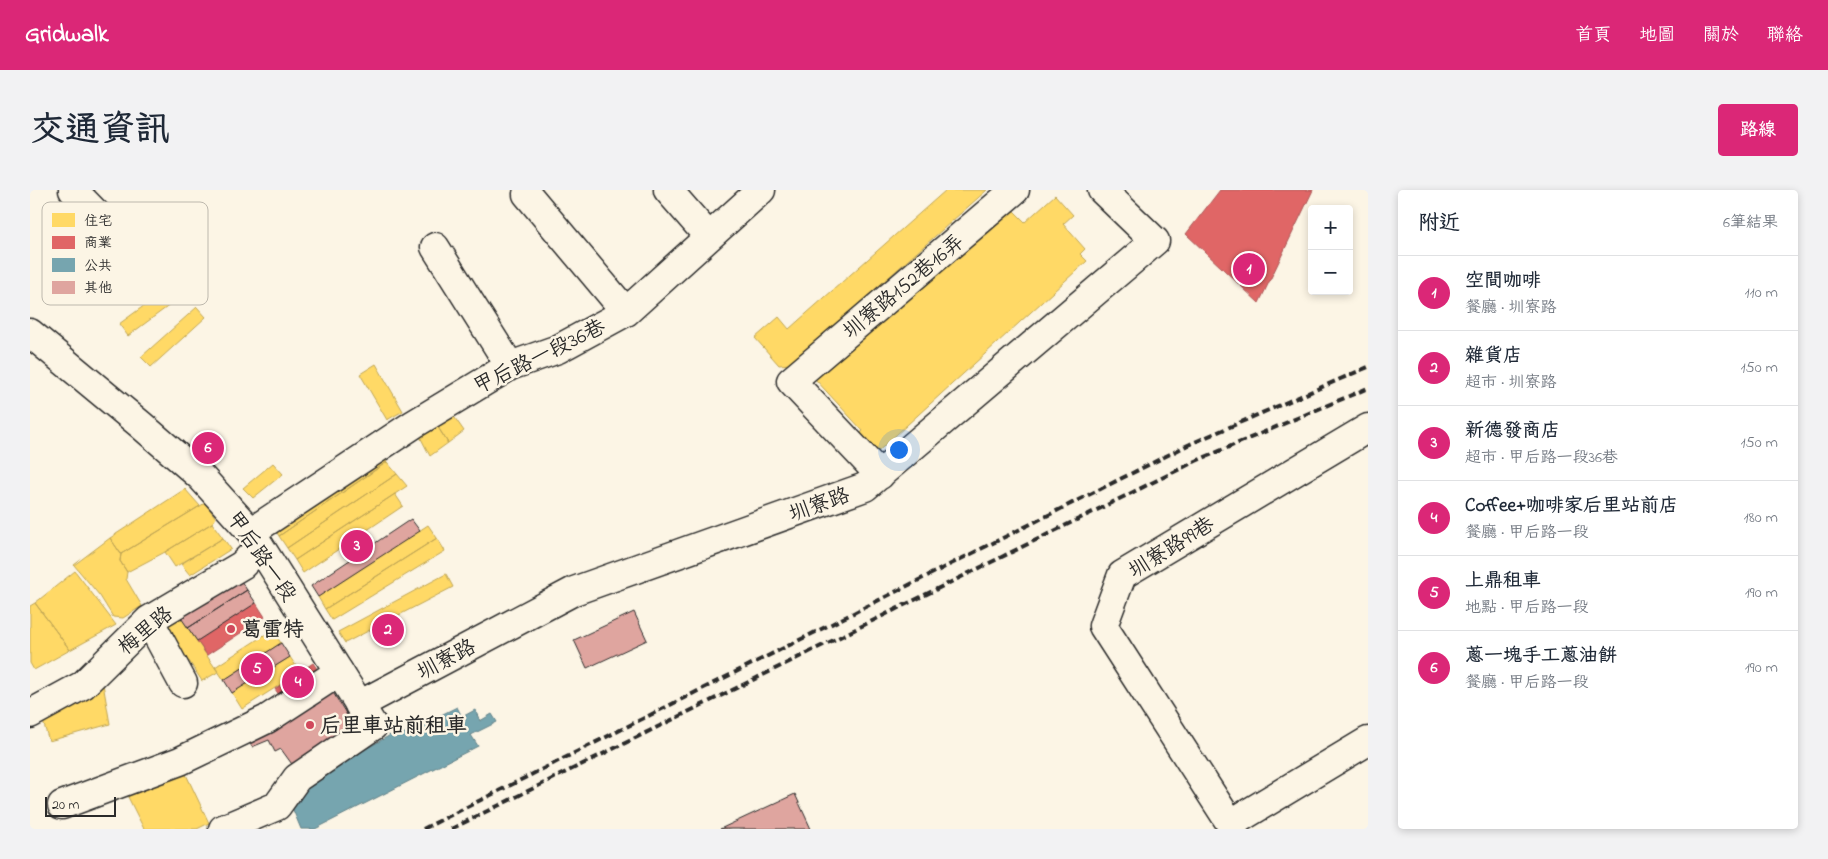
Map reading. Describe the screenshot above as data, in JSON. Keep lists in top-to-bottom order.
{
  "streets": {
    "street": [
      "圳寮路152巷16弄",
      "甲后路一段36巷",
      "圳寮路",
      "圳寮路99巷",
      "甲后路一段",
      "梅里路"
    ]
  },
  "crossings": [
    ["圳寮路152巷16弄", "圳寮路"],
    ["甲后路一段36巷", "甲后路一段"],
    ["甲后路一段36巷", "梅里路"],
    ["圳寮路", "甲后路一段"],
    ["甲后路一段", "梅里路"]
  ],
  "places": ["葛雷特", "后里車站前租車"],
  "legend": [
    "住宅",
    "商業",
    "公共",
    "其他"
  ],
  "scale_bar": "20 m",
  "page": {
    "header": "Gridwalk",
    "nav": [
      "首頁",
      "地圖",
      "關於",
      "聯絡"
    ],
    "title": "交通資訊",
    "buttons": "路線",
    "heading": ["附近", "6筆結果"],
    "map_buttons": ["+", "−"],
    "pins": [
      "1",
      "6",
      "3",
      "2",
      "5",
      "4"
    ],
    "list": [
      {
        "mark": "1",
        "name": "空間咖啡",
        "note": "餐廳 · 圳寮路",
        "value": "110 m"
      },
      {
        "mark": "2",
        "name": "雜貨店",
        "note": "超市 · 圳寮路",
        "value": "150 m"
      },
      {
        "mark": "3",
        "name": "新德發商店",
        "note": "超市 · 甲后路一段36巷",
        "value": "150 m"
      },
      {
        "mark": "4",
        "name": "Coffee+咖啡家后里站前店",
        "note": "餐廳 · 甲后路一段",
        "value": "180 m"
      },
      {
        "mark": "5",
        "name": "上鼎租車",
        "note": "地點 · 甲后路一段",
        "value": "190 m"
      },
      {
        "mark": "6",
        "name": "蔥一塊手工蔥油餅",
        "note": "餐廳 · 甲后路一段",
        "value": "190 m"
      }
    ],
    "scale": "20 m"
  }
}
